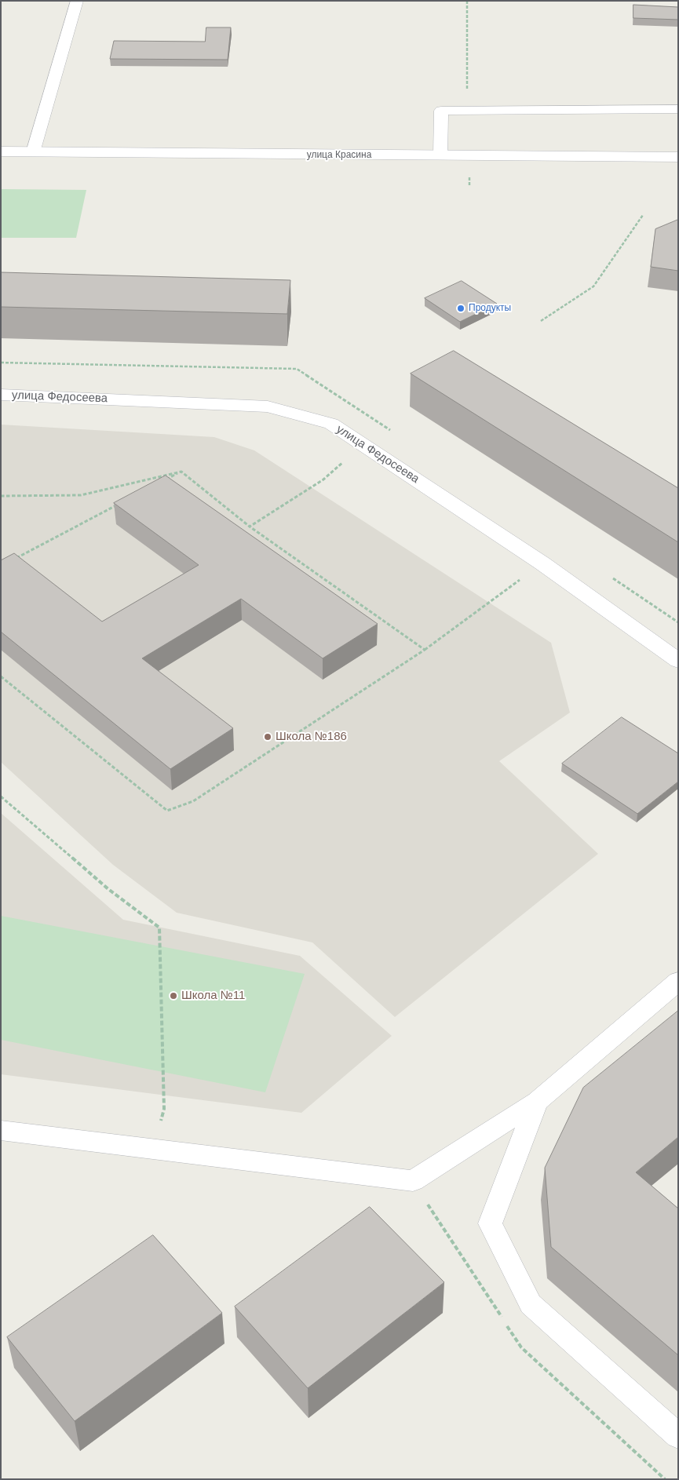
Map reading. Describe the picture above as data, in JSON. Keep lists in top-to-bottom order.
{
  "streets": {
    "street": ["улица Красина", "улица Федосеева"]
  },
  "places": ["Продукты", "Школа №186", "Школа №11"]
}
